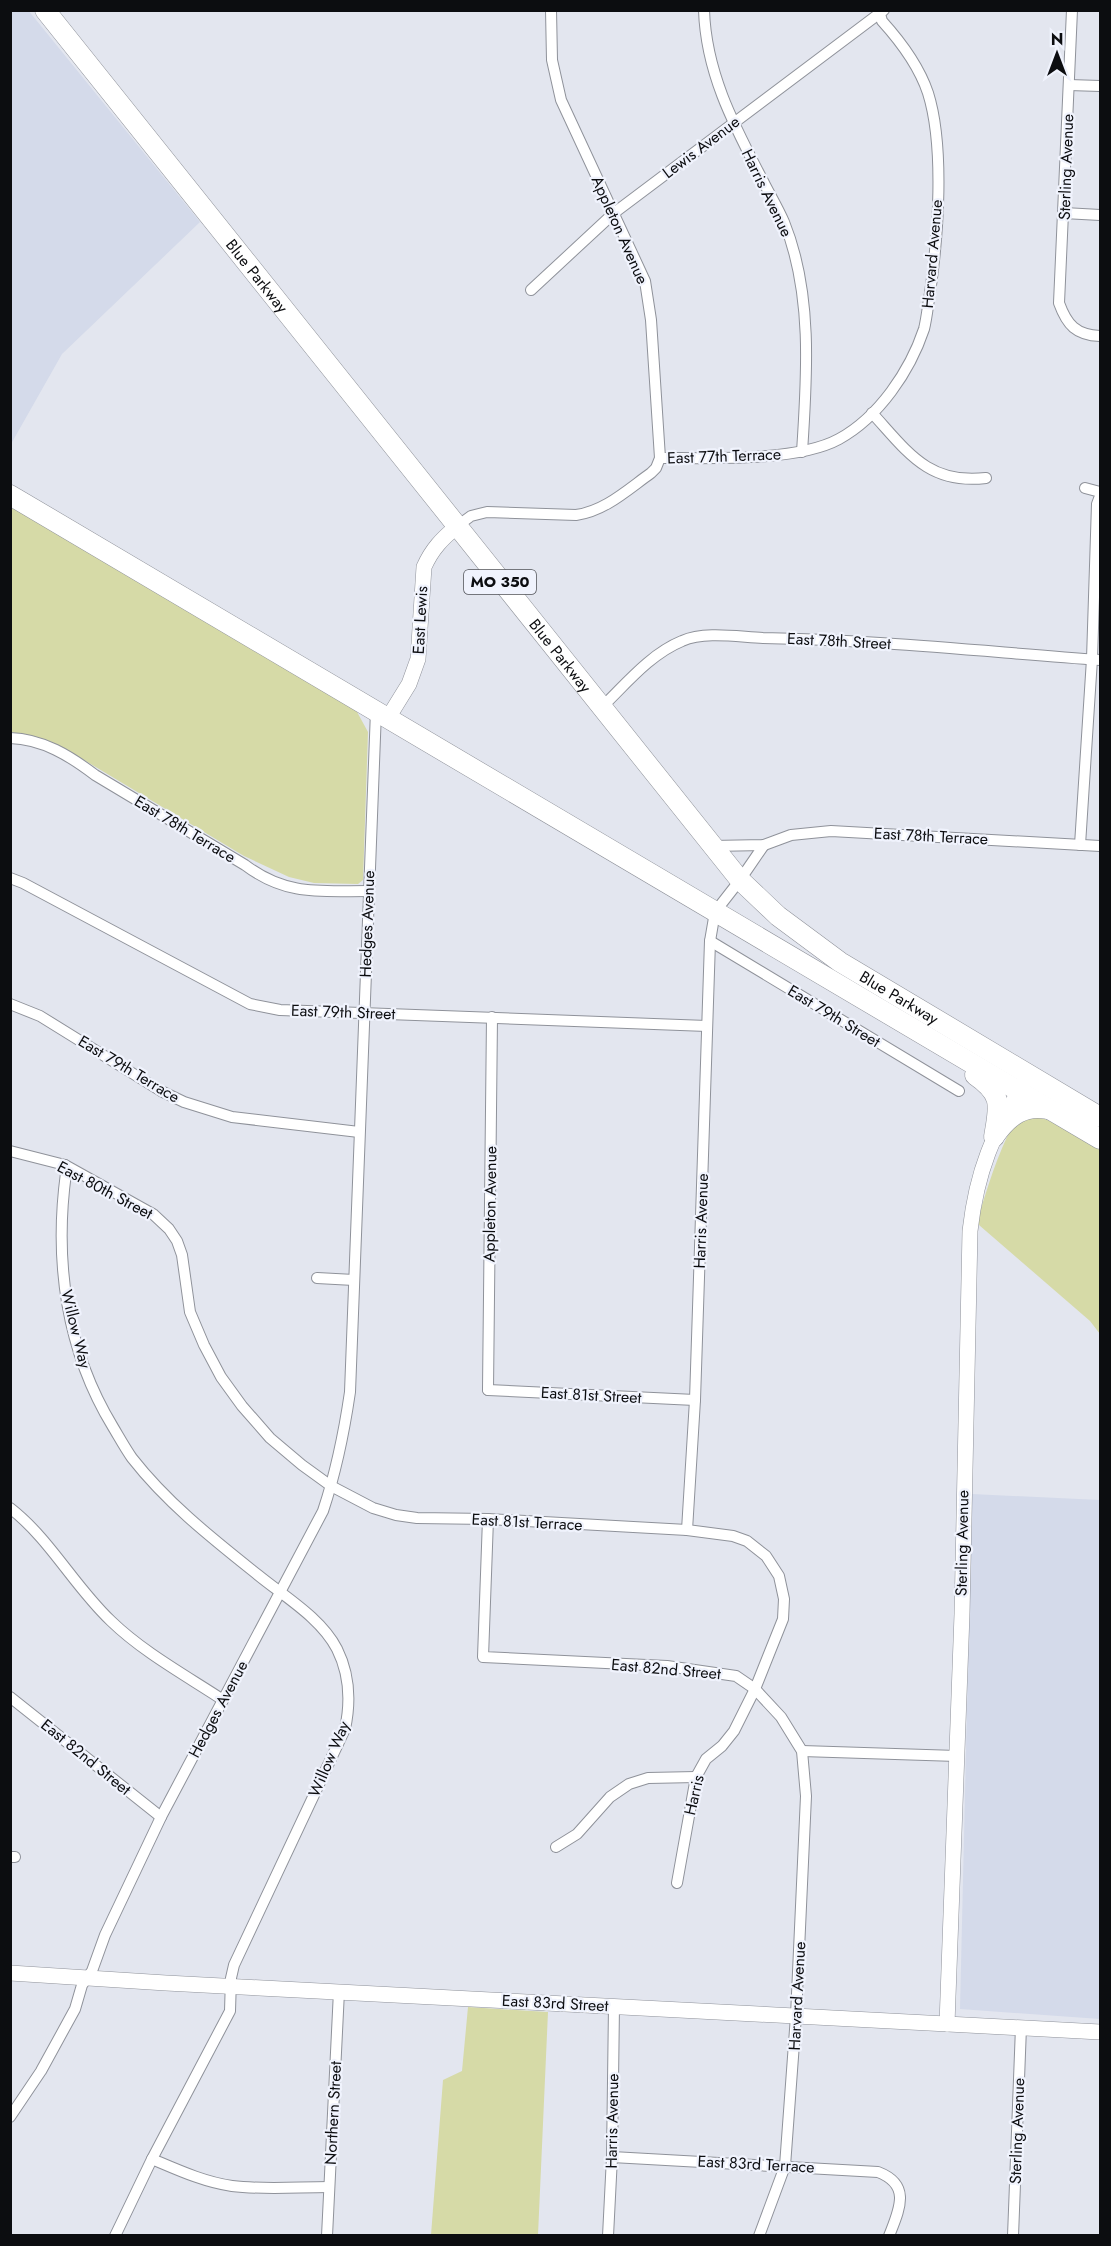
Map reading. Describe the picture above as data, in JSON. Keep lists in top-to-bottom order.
{
  "streets": {
    "highway": ["Blue Parkway", "MO 350"],
    "street": [
      "Lewis Avenue",
      "Sterling Avenue",
      "Harris Avenue",
      "Appleton Avenue",
      "Harvard Avenue",
      "East 77th Terrace",
      "East Lewis",
      "East 78th Street",
      "East 78th Terrace",
      "Hedges Avenue",
      "East 79th Street",
      "East 79th Terrace",
      "East 80th Street",
      "Willow Way",
      "East 81st Street",
      "East 81st Terrace",
      "East 82nd Street",
      "Harris",
      "East 83rd Street",
      "Northern Street",
      "East 83rd Terrace"
    ]
  },
  "crossings": [
    ["Lewis Avenue", "Harris Avenue"],
    ["Lewis Avenue", "Appleton Avenue"],
    ["Lewis Avenue", "Harvard Avenue"],
    ["Sterling Avenue", "Blue Parkway"],
    ["Sterling Avenue", "East 83rd Street"],
    ["Harris Avenue", "Harvard Avenue"],
    ["Harris Avenue", "Blue Parkway"],
    ["Harris Avenue", "East 77th Terrace"],
    ["Harris Avenue", "East 79th Street"],
    ["Harris Avenue", "East 81st Street"],
    ["Harris Avenue", "East 81st Terrace"],
    ["Harris Avenue", "East 83rd Street"],
    ["Harris Avenue", "East 83rd Terrace"],
    ["Appleton Avenue", "East 77th Terrace"],
    ["Appleton Avenue", "East 79th Street"],
    ["Appleton Avenue", "East 81st Street"],
    ["Harvard Avenue", "East 77th Terrace"],
    ["Harvard Avenue", "East 82nd Street"],
    ["Harvard Avenue", "East 83rd Street"],
    ["Harvard Avenue", "East 83rd Terrace"],
    ["Blue Parkway", "East 77th Terrace"],
    ["Blue Parkway", "East Lewis"],
    ["Blue Parkway", "East 78th Street"],
    ["Blue Parkway", "East 78th Terrace"],
    ["Blue Parkway", "Hedges Avenue"],
    ["East 77th Terrace", "East Lewis"],
    ["East Lewis", "Hedges Avenue"],
    ["East 78th Terrace", "Hedges Avenue"],
    ["Hedges Avenue", "East 79th Street"],
    ["Hedges Avenue", "East 79th Terrace"],
    ["Hedges Avenue", "East 80th Street"],
    ["Hedges Avenue", "Willow Way"],
    ["Hedges Avenue", "East 81st Terrace"],
    ["Hedges Avenue", "East 82nd Street"],
    ["Hedges Avenue", "East 83rd Street"],
    ["East 80th Street", "Willow Way"],
    ["East 80th Street", "East 81st Terrace"],
    ["Willow Way", "East 83rd Street"],
    ["East 81st Terrace", "East 82nd Street"],
    ["East 81st Terrace", "Harris"],
    ["East 82nd Street", "Harris"],
    ["East 83rd Street", "Northern Street"]
  ],
  "north": "top"
}
